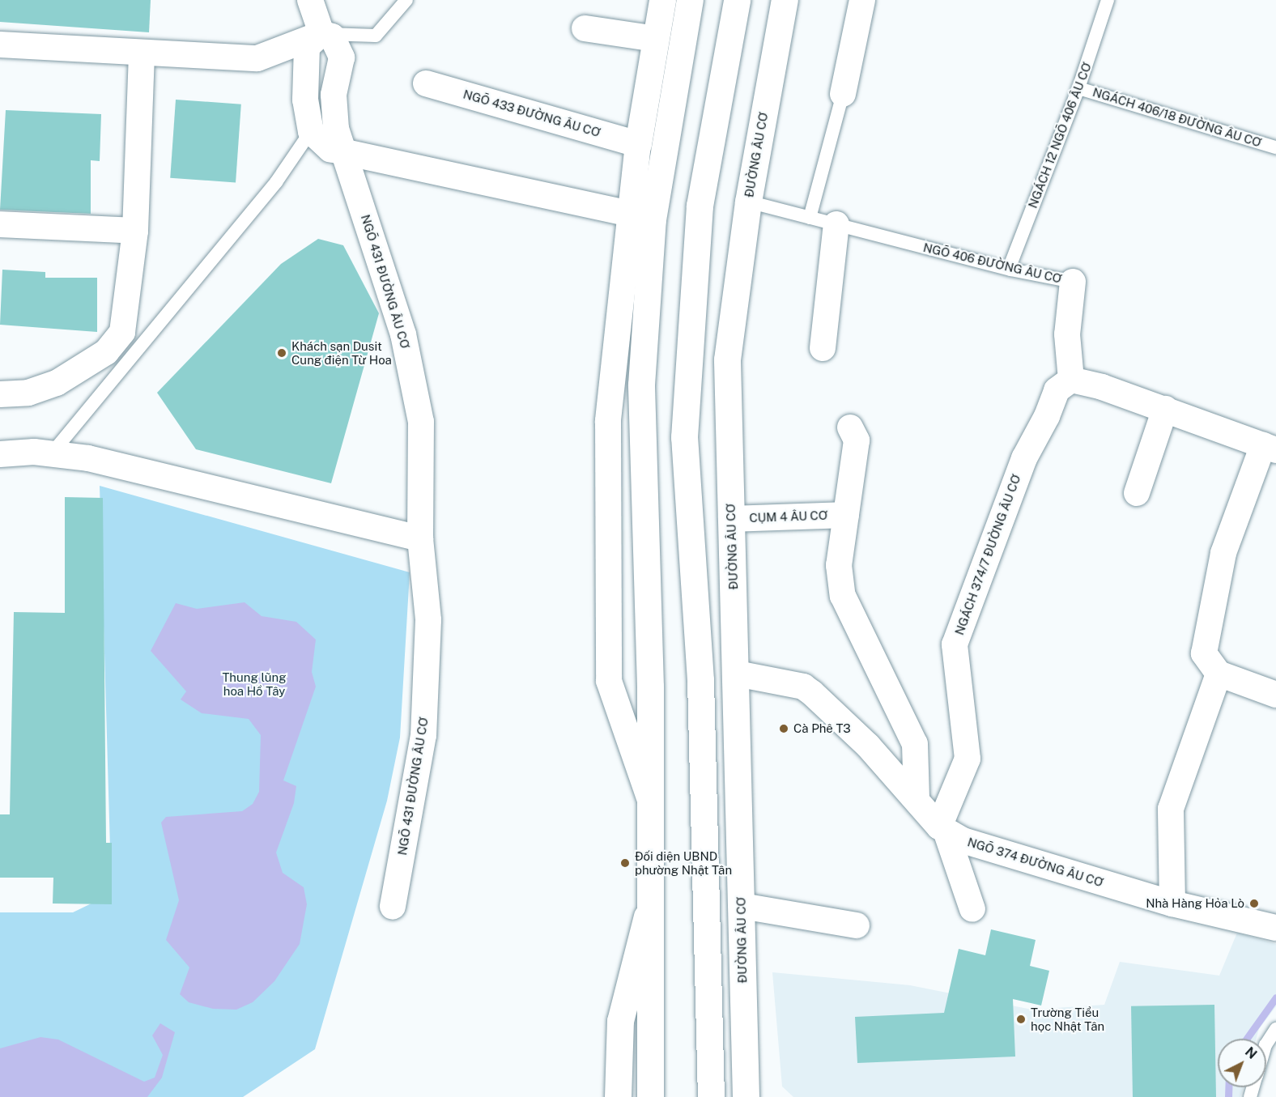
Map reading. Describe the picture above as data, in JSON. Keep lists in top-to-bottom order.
{
  "streets": {
    "main road": ["ĐƯỜNG ÂU CƠ"],
    "street": [
      "NGÕ 433 ĐƯỜNG ÂU CƠ",
      "NGÕ 406 ĐƯỜNG ÂU CƠ",
      "NGÕ 431 ĐƯỜNG ÂU CƠ",
      "CỤM 4 ÂU CƠ",
      "NGÁCH 374/7 ĐƯỜNG ÂU CƠ",
      "NGÕ 374 ĐƯỜNG ÂU CƠ"
    ],
    "lane": ["NGÁCH 406/18 ĐƯỜNG ÂU CƠ", "NGÁCH 12 NGÕ 406 ÂU CƠ"]
  },
  "crossings": [
    ["NGÁCH 406/18 ĐƯỜNG ÂU CƠ", "NGÁCH 12 NGÕ 406 ÂU CƠ"],
    ["NGÁCH 12 NGÕ 406 ÂU CƠ", "NGÕ 406 ĐƯỜNG ÂU CƠ"],
    ["ĐƯỜNG ÂU CƠ", "NGÕ 406 ĐƯỜNG ÂU CƠ"],
    ["ĐƯỜNG ÂU CƠ", "CỤM 4 ÂU CƠ"],
    ["ĐƯỜNG ÂU CƠ", "NGÕ 374 ĐƯỜNG ÂU CƠ"],
    ["NGÕ 406 ĐƯỜNG ÂU CƠ", "NGÁCH 374/7 ĐƯỜNG ÂU CƠ"],
    ["NGÁCH 374/7 ĐƯỜNG ÂU CƠ", "NGÕ 374 ĐƯỜNG ÂU CƠ"]
  ],
  "parks": ["Thung lũng hoa Hồ Tây"],
  "places": [
    "Khách sạn Dusit Cung điện Từ Hoa",
    "Cà Phê T3",
    "Đối diện UBND phường Nhật Tân",
    "Nhà Hàng Hỏa Lò",
    "Trường Tiểu học Nhật Tân"
  ],
  "north": "top right"
}
